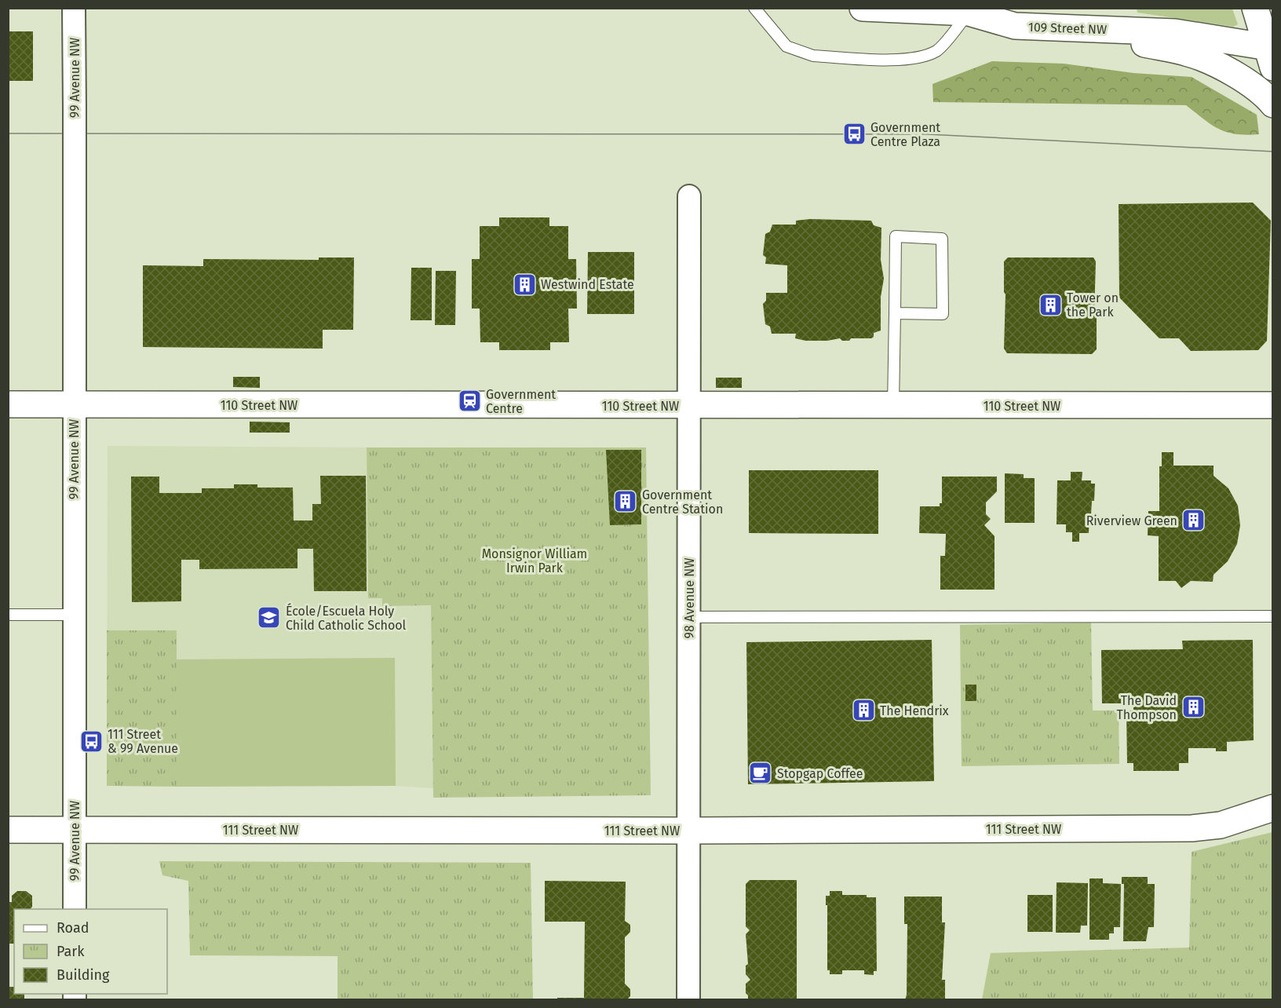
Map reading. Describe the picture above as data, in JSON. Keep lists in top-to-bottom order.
{
  "streets": {
    "street": [
      "109 Street NW",
      "99 Avenue NW",
      "110 Street NW",
      "98 Avenue NW",
      "111 Street NW"
    ]
  },
  "crossings": [
    ["99 Avenue NW", "110 Street NW"],
    ["99 Avenue NW", "111 Street NW"],
    ["110 Street NW", "98 Avenue NW"],
    ["98 Avenue NW", "111 Street NW"]
  ],
  "parks": ["Monsignor William Irwin Park"],
  "places": {
    "bus stop": ["Government Centre Plaza", "111 Street & 99 Avenue"],
    "building": [
      "Westwind Estate",
      "Tower on the Park",
      "Government Centre Station",
      "Riverview Green",
      "The David Thompson",
      "The Hendrix"
    ],
    "station": ["Government Centre"],
    "school or university": ["École/Escuela Holy Child Catholic School"],
    "cafe": ["Stopgap Coffee"]
  },
  "legend": ["Road", "Park", "Building"]
}
